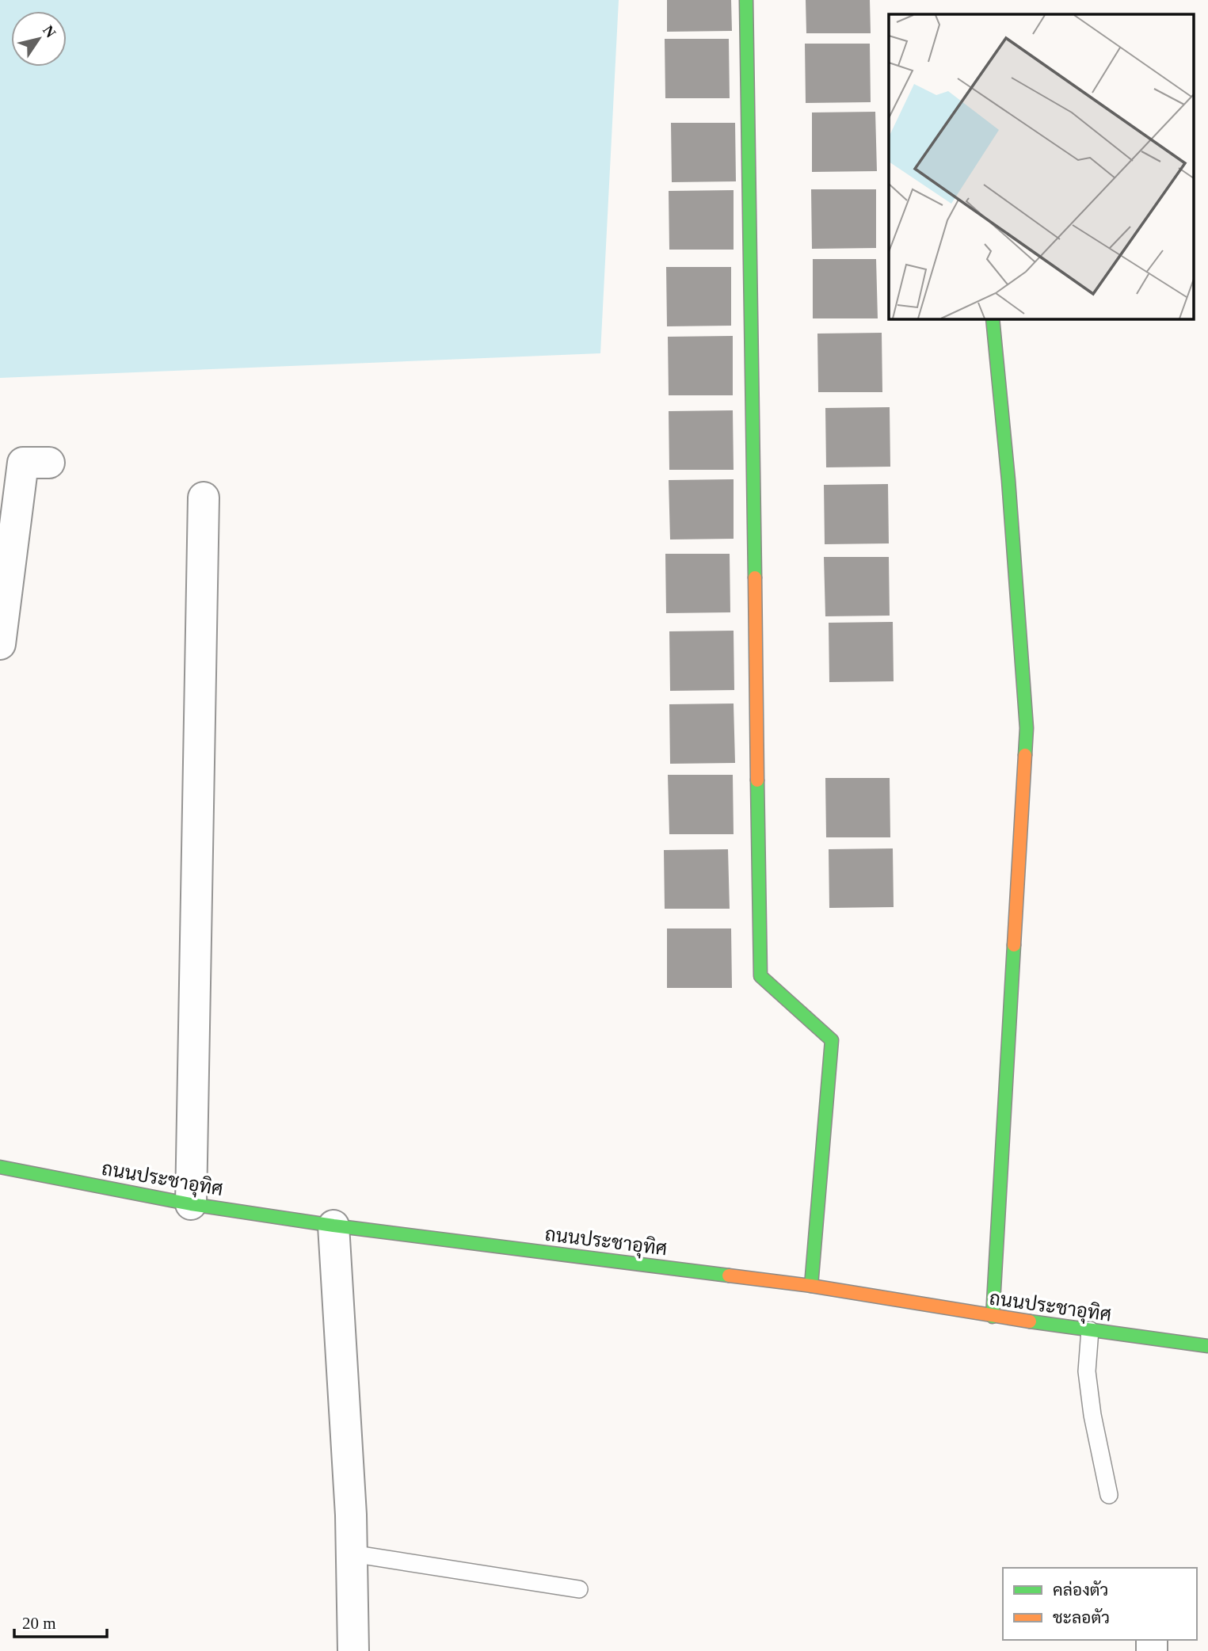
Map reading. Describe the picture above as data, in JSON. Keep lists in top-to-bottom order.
{
  "streets": {
    "street": ["ถนนประชาอุทิศ"]
  },
  "legend": ["คล่องตัว", "ชะลอตัว"],
  "scale_bar": "20 m",
  "north": "top right"
}
